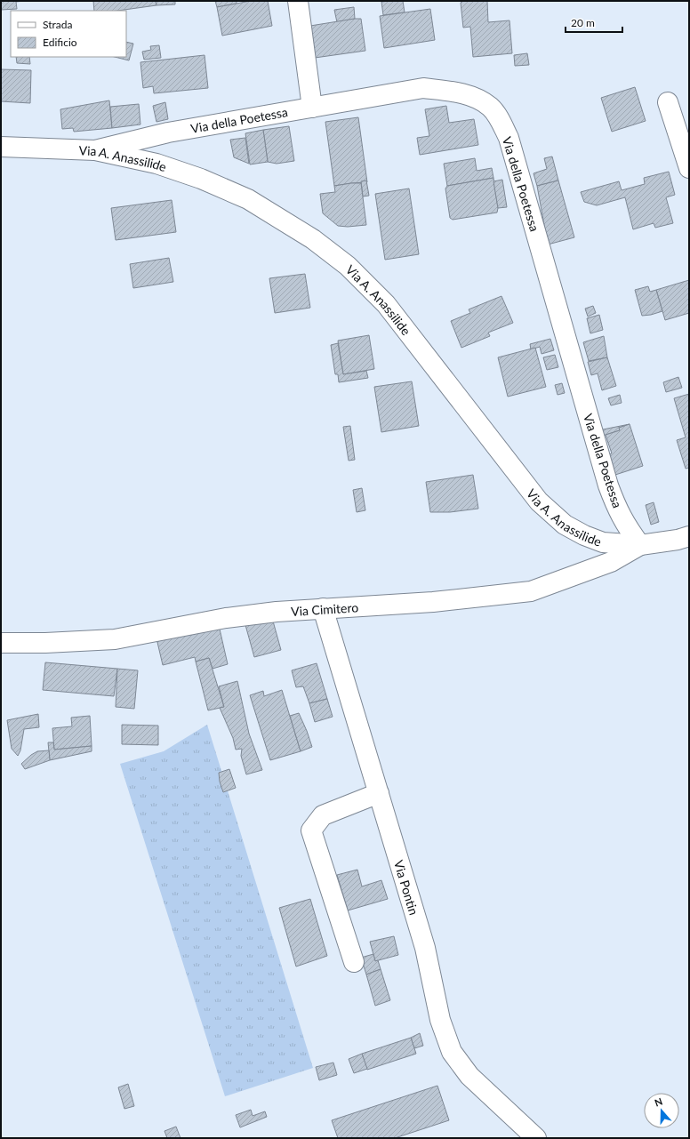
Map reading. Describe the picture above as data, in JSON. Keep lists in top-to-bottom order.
{
  "streets": {
    "street": [
      "Via della Poetessa",
      "Via A. Anassilide",
      "Via Cimitero",
      "Via Pontin"
    ]
  },
  "crossings": [
    ["Via della Poetessa", "Via A. Anassilide"],
    ["Via della Poetessa", "Via Cimitero"],
    ["Via A. Anassilide", "Via Cimitero"],
    ["Via Cimitero", "Via Pontin"]
  ],
  "legend": ["Strada", "Edificio"],
  "scale_bar": "20 m",
  "north": "top"
}
